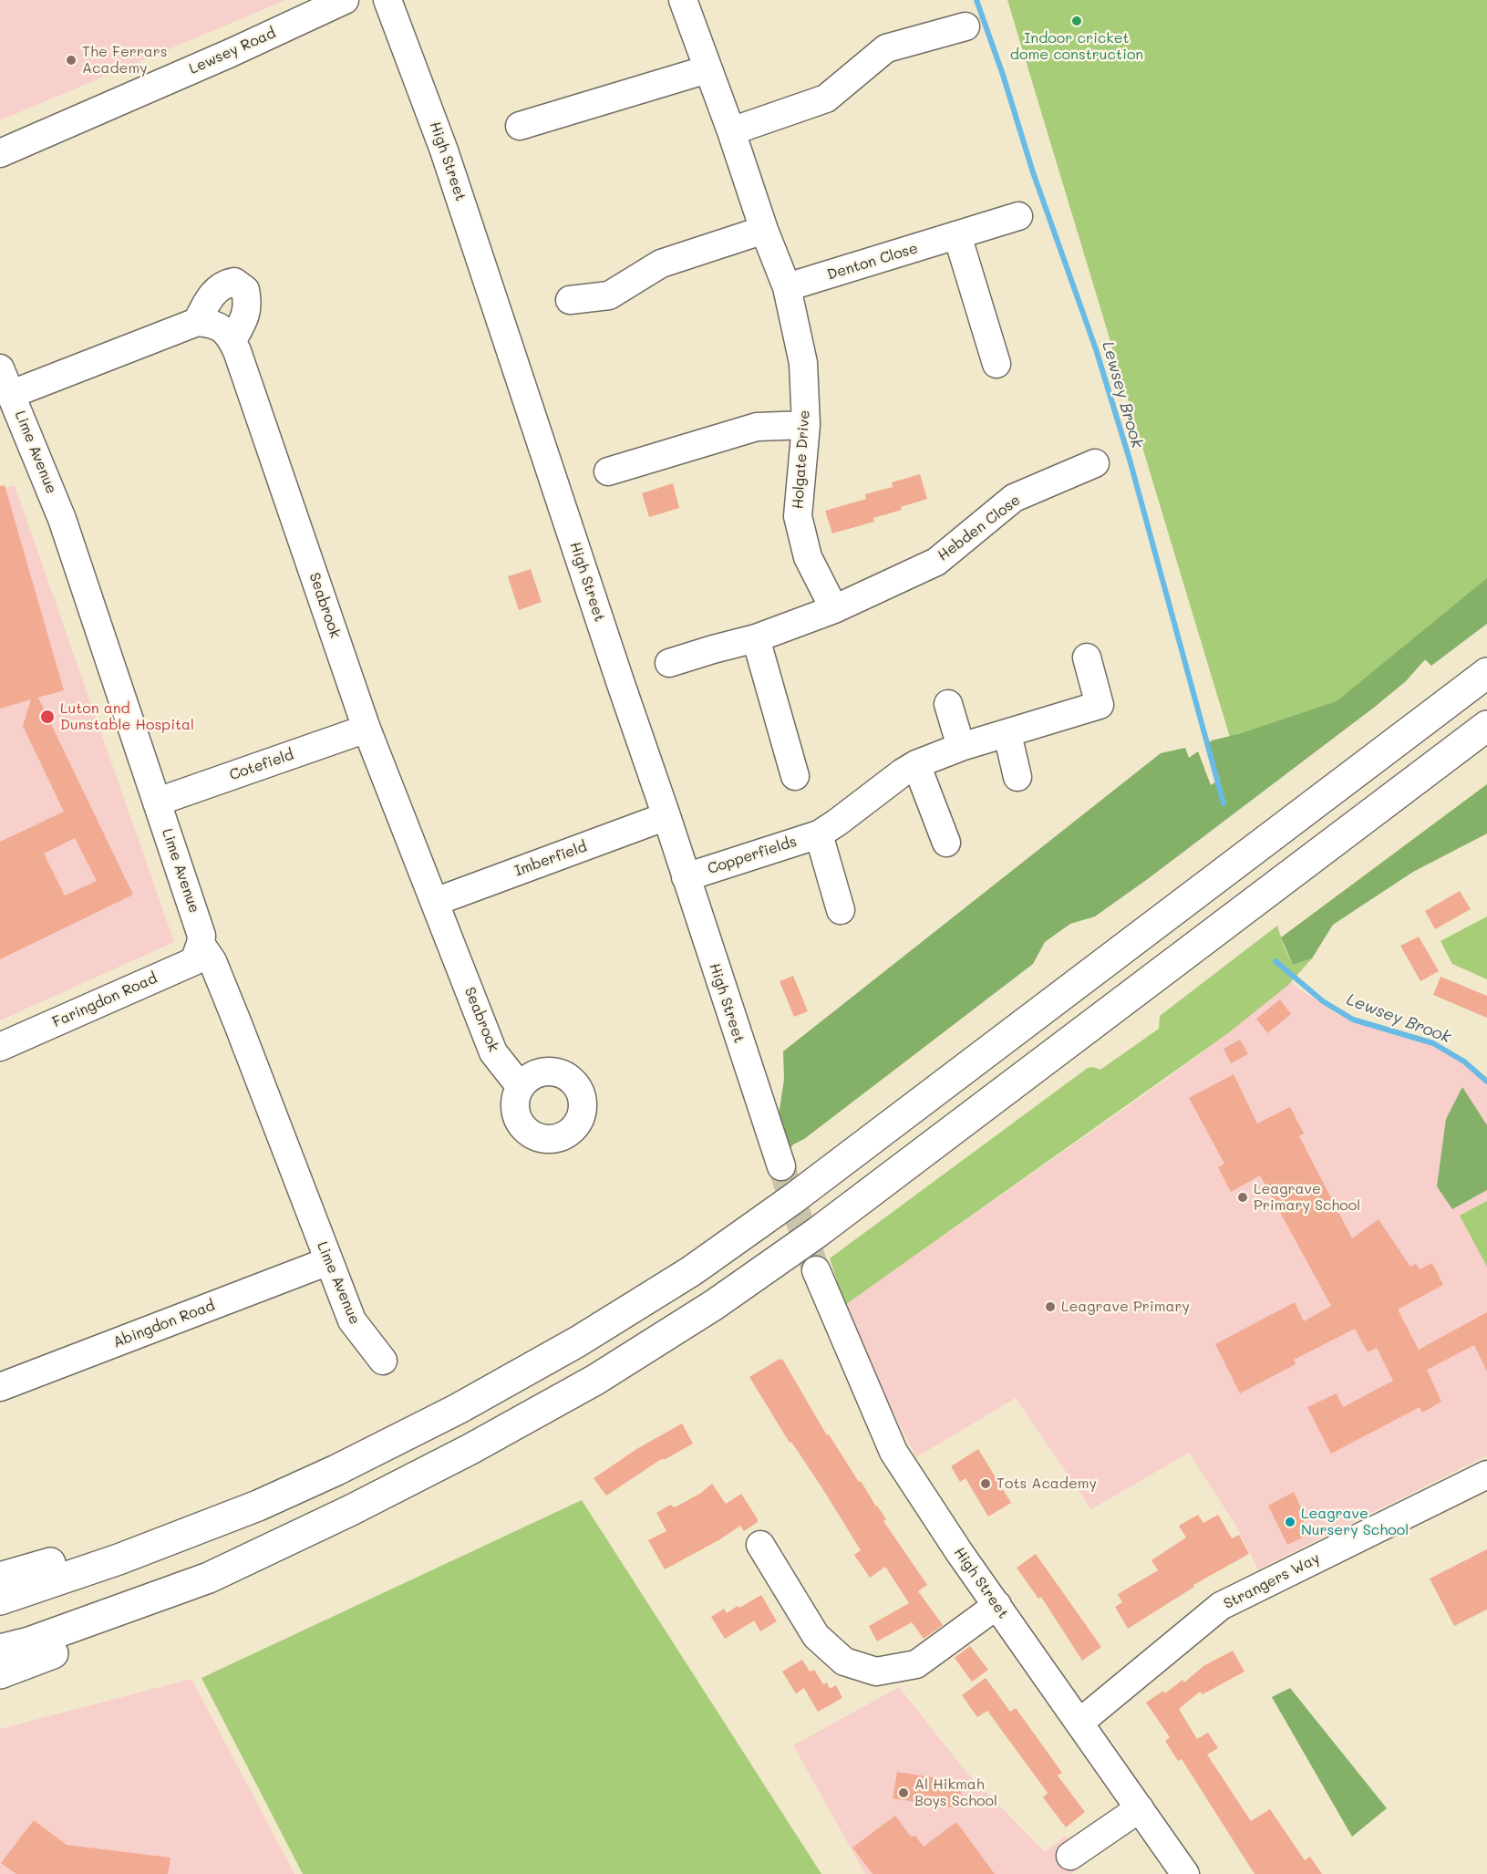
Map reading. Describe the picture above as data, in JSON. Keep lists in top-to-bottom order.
{
  "streets": {
    "street": [
      "Lewsey Road",
      "High Street",
      "Denton Close",
      "Lime Avenue",
      "Holgate Drive",
      "Hebden Close",
      "Seabrook",
      "Cotefield",
      "Copperfields",
      "Imberfield",
      "Faringdon Road",
      "Abingdon Road",
      "Strangers Way"
    ]
  },
  "crossings": [
    ["High Street", "Copperfields"],
    ["High Street", "Imberfield"],
    ["High Street", "Strangers Way"],
    ["Denton Close", "Holgate Drive"],
    ["Lime Avenue", "Cotefield"],
    ["Lime Avenue", "Faringdon Road"],
    ["Lime Avenue", "Abingdon Road"],
    ["Holgate Drive", "Hebden Close"],
    ["Seabrook", "Cotefield"],
    ["Seabrook", "Imberfield"]
  ],
  "water": ["Lewsey Brook"],
  "places": [
    "Indoor cricket dome construction",
    "The Ferrars Academy",
    "Luton and Dunstable Hospital",
    "Leagrave Primary School",
    "Leagrave Primary",
    "Tots Academy",
    "Leagrave Nursery School",
    "Al Hikmah Boys School"
  ]
}
